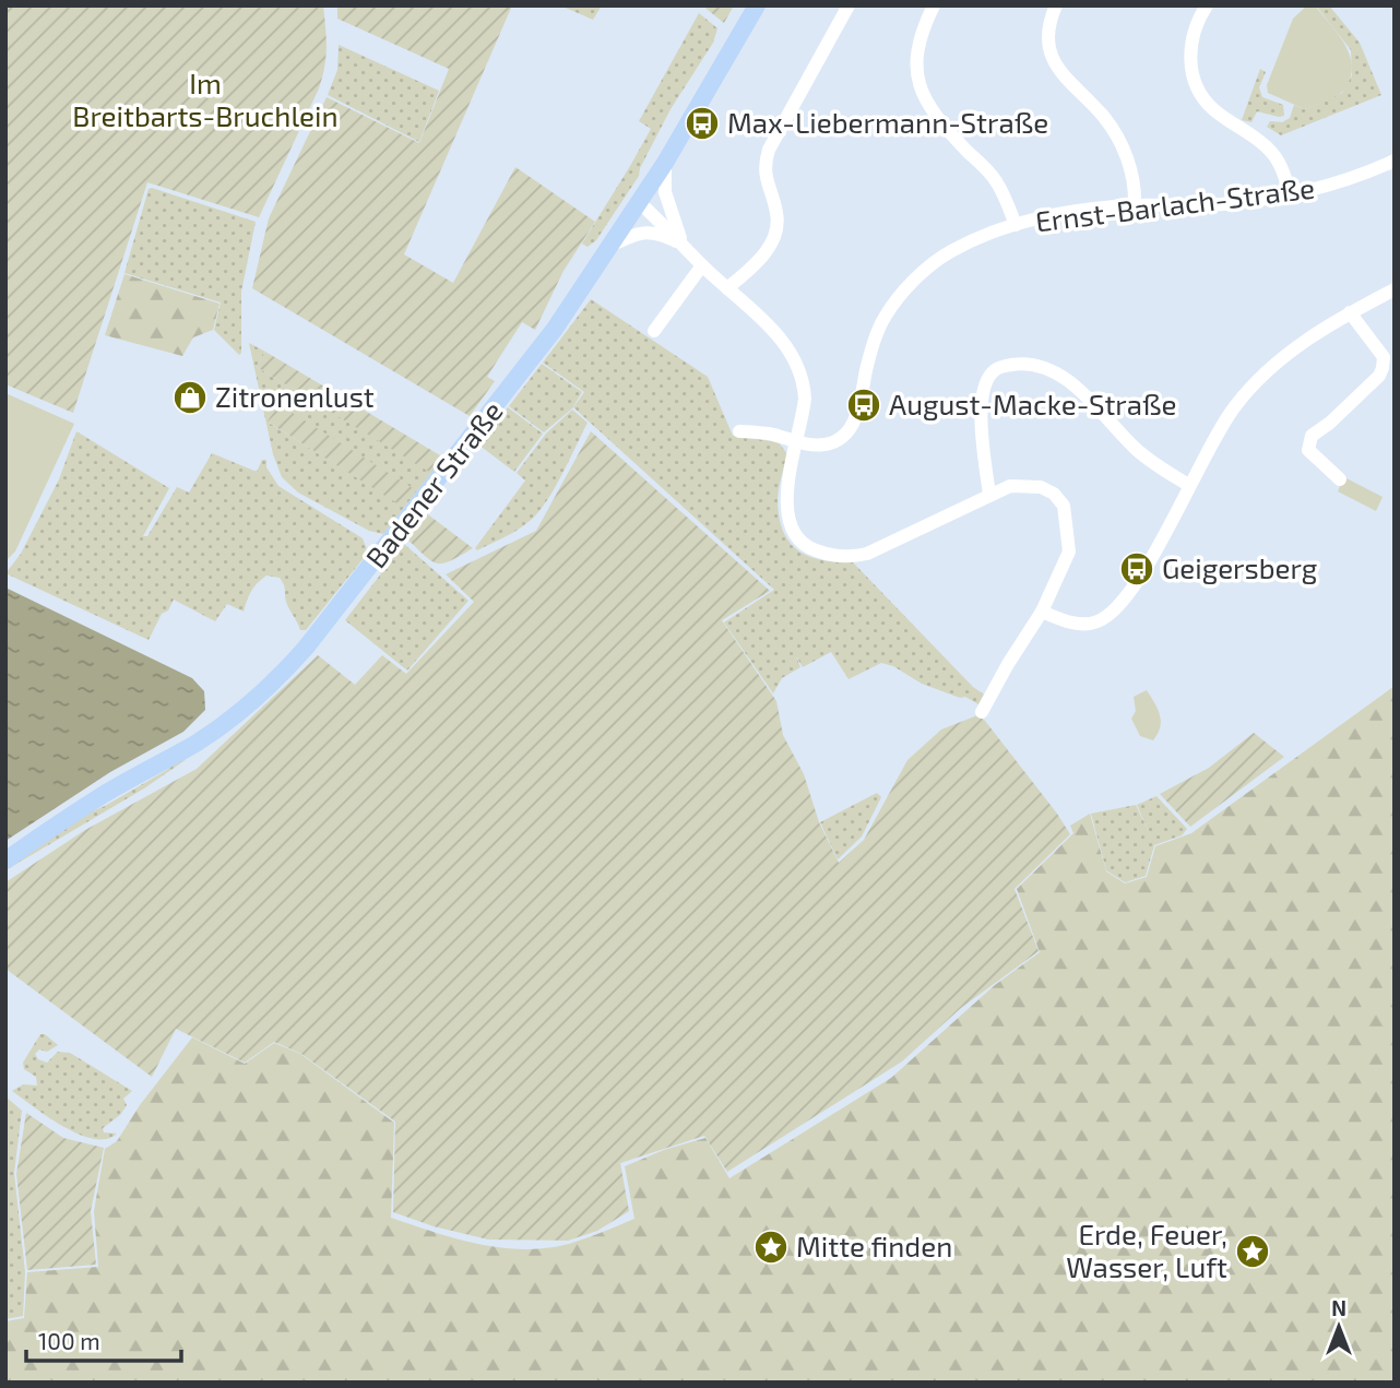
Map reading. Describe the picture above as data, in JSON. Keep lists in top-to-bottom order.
{
  "streets": {
    "main road": ["Badener Straße"],
    "street": ["Ernst-Barlach-Straße"]
  },
  "parks": ["Im Breitbarts-Bruchlein"],
  "places": {
    "bus stop": ["Max-Liebermann-Straße", "August-Macke-Straße", "Geigersberg"],
    "shop": ["Zitronenlust"],
    "place": ["Mitte finden", "Erde, Feuer, Wasser, Luft"]
  },
  "scale_bar": "100 m",
  "north": "top"
}
